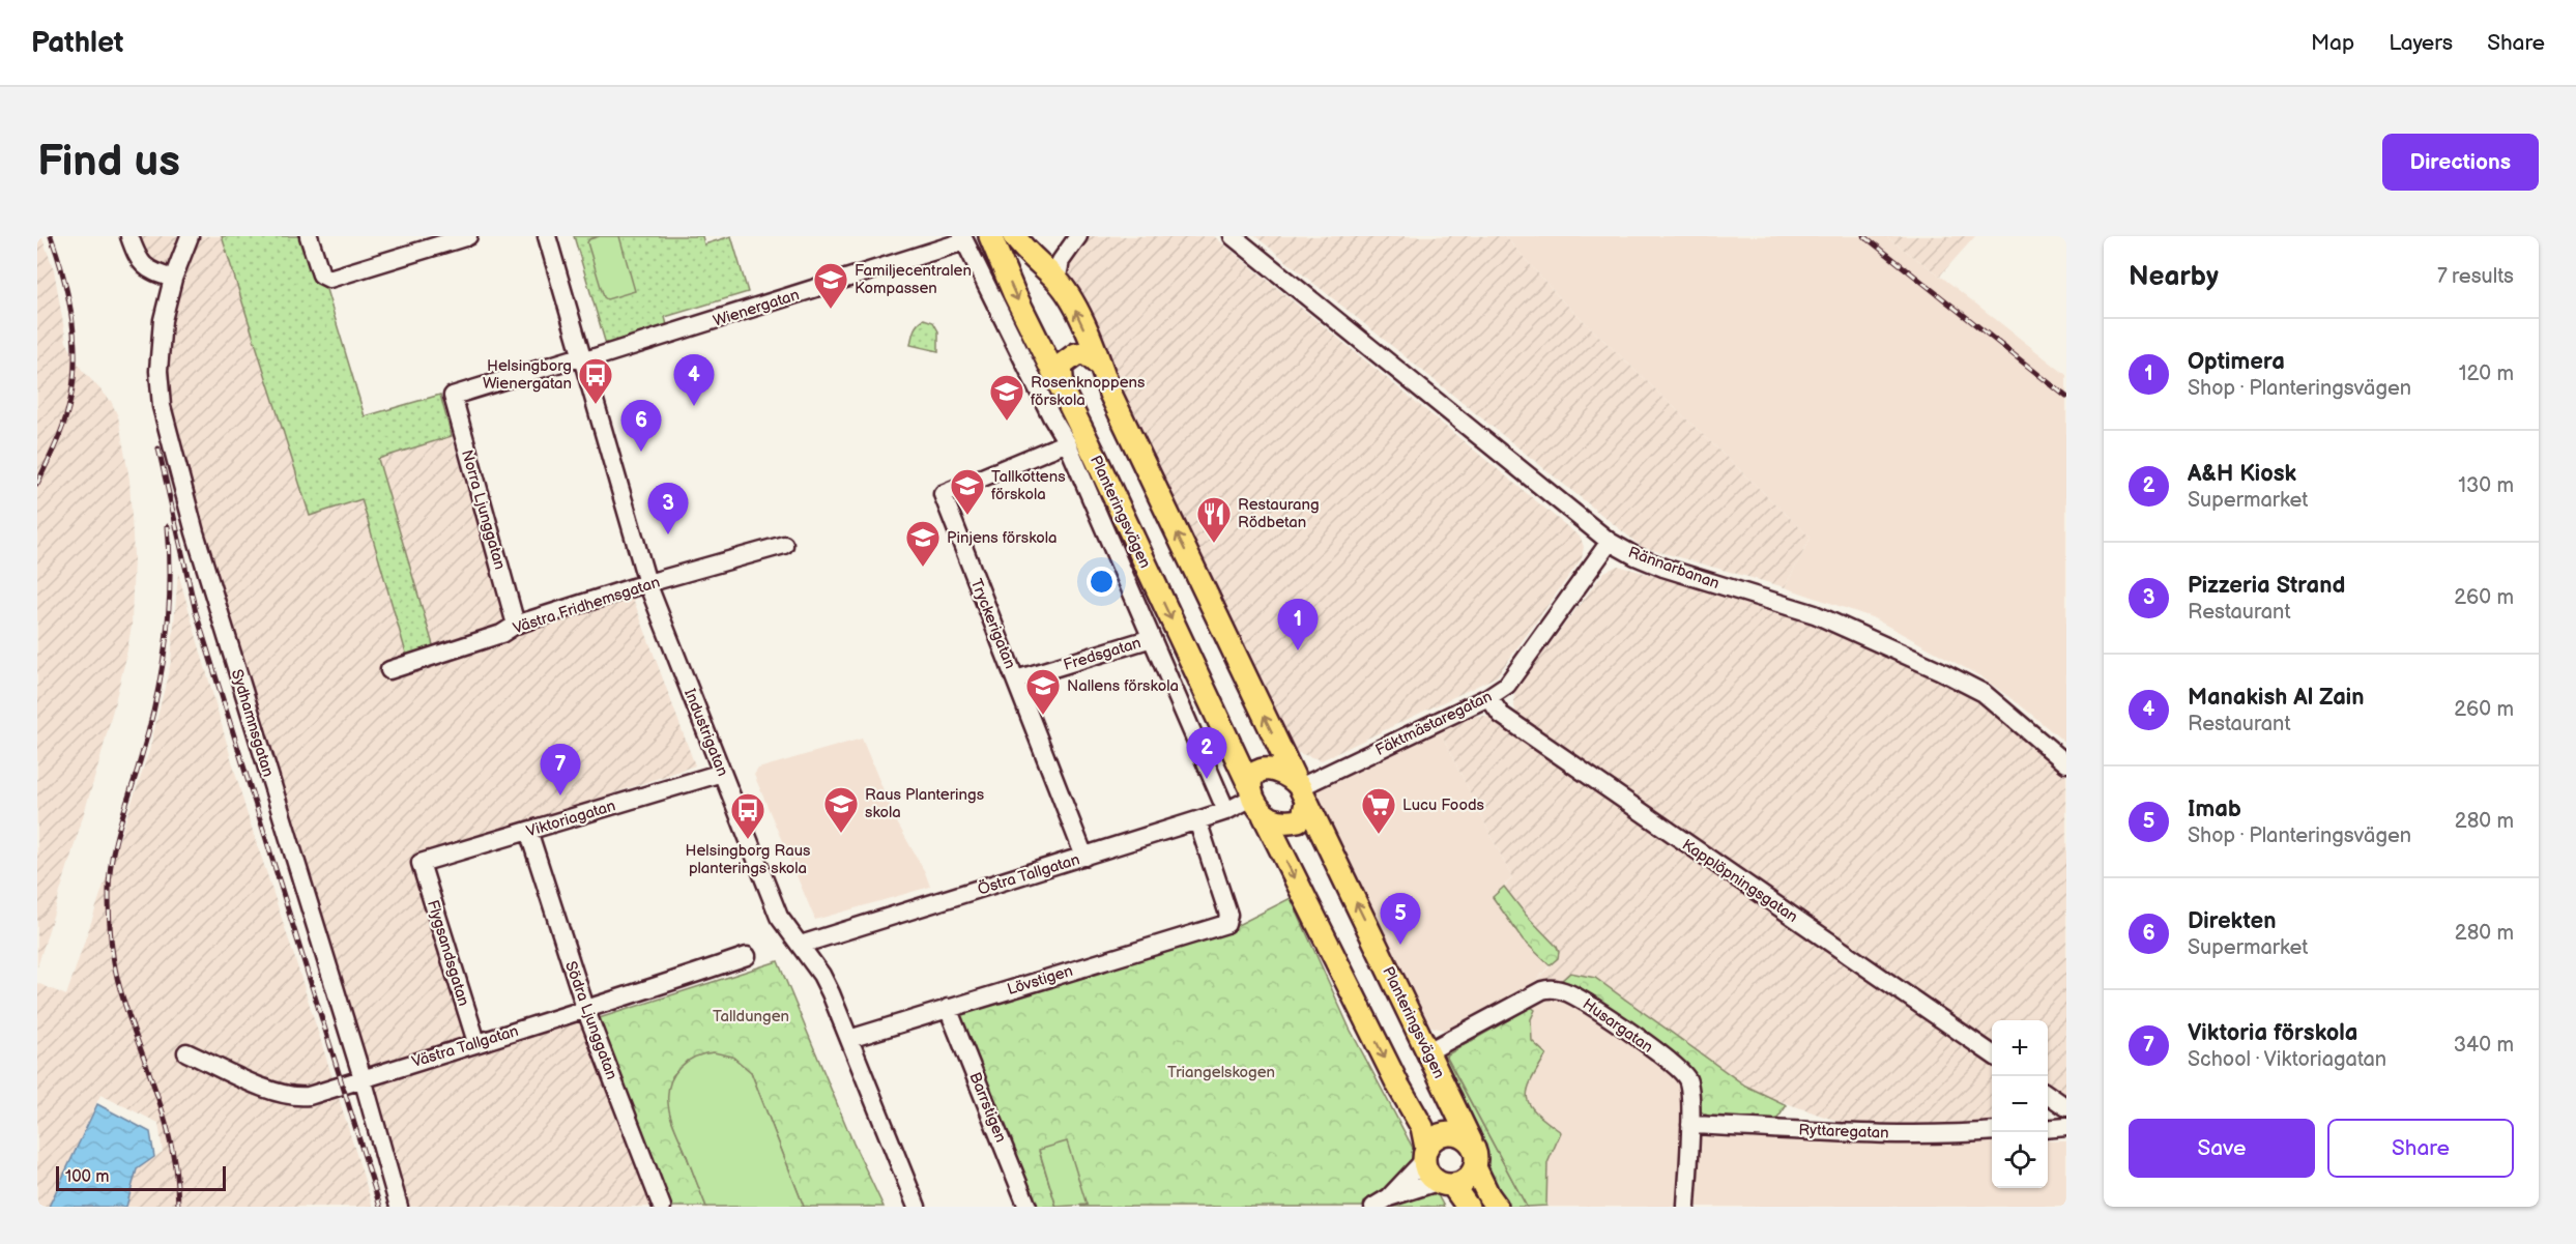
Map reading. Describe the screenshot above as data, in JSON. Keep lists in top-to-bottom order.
{
  "streets": {
    "main road": ["Planteringsvägen"],
    "street": [
      "Wienergatan",
      "Norra Ljunggatan",
      "Rännarbanan",
      "Västra Fridhemsgatan",
      "Tryckerigatan",
      "Fredsgatan",
      "Sydhamnsgatan",
      "Fäktmästaregatan",
      "Industrigatan",
      "Viktoriagatan",
      "Östra Tallgatan",
      "Kapplöpningsgatan",
      "Flygsandsgatan",
      "Lövstigen",
      "Södra Ljunggatan",
      "Husargatan",
      "Västra Tallgatan",
      "Barrstigen",
      "Ryttaregatan"
    ]
  },
  "crossings": [
    ["Wienergatan", "Norra Ljunggatan"],
    ["Wienergatan", "Planteringsvägen"],
    ["Wienergatan", "Industrigatan"],
    ["Norra Ljunggatan", "Västra Fridhemsgatan"],
    ["Planteringsvägen", "Tryckerigatan"],
    ["Planteringsvägen", "Fredsgatan"],
    ["Planteringsvägen", "Fäktmästaregatan"],
    ["Planteringsvägen", "Östra Tallgatan"],
    ["Planteringsvägen", "Husargatan"],
    ["Rännarbanan", "Fäktmästaregatan"],
    ["Västra Fridhemsgatan", "Industrigatan"],
    ["Tryckerigatan", "Fredsgatan"],
    ["Tryckerigatan", "Östra Tallgatan"],
    ["Sydhamnsgatan", "Västra Tallgatan"],
    ["Fäktmästaregatan", "Östra Tallgatan"],
    ["Fäktmästaregatan", "Kapplöpningsgatan"],
    ["Industrigatan", "Viktoriagatan"],
    ["Industrigatan", "Östra Tallgatan"],
    ["Industrigatan", "Lövstigen"],
    ["Viktoriagatan", "Flygsandsgatan"],
    ["Viktoriagatan", "Södra Ljunggatan"],
    ["Östra Tallgatan", "Lövstigen"],
    ["Flygsandsgatan", "Västra Tallgatan"],
    ["Lövstigen", "Barrstigen"],
    ["Södra Ljunggatan", "Västra Tallgatan"],
    ["Husargatan", "Ryttaregatan"]
  ],
  "parks": ["Talldungen", "Triangelskogen"],
  "places": {
    "school or university": [
      "Familjecentralen Kompassen",
      "Rosenknoppens förskola",
      "Tallkottens förskola",
      "Pinjens förskola",
      "Nallens förskola",
      "Raus Planterings skola"
    ],
    "bus stop": ["Helsingborg Wienergatan", "Helsingborg Raus planterings skola"],
    "restaurant": ["Restaurang Rödbetan"],
    "supermarket": ["Lucu Foods"]
  },
  "scale_bar": "100 m",
  "page": {
    "header": "Pathlet",
    "nav": ["Map", "Layers", "Share"],
    "buttons": [
      "Directions",
      ["Save", "Share"]
    ],
    "title": "Find us",
    "heading": ["Nearby", "7 results"],
    "list": [
      {
        "mark": "1",
        "name": "Optimera",
        "note": "Shop · Planteringsvägen",
        "value": "120 m"
      },
      {
        "mark": "2",
        "name": "A&H Kiosk",
        "note": "Supermarket",
        "value": "130 m"
      },
      {
        "mark": "3",
        "name": "Pizzeria Strand",
        "note": "Restaurant",
        "value": "260 m"
      },
      {
        "mark": "4",
        "name": "Manakish Al Zain",
        "note": "Restaurant",
        "value": "260 m"
      },
      {
        "mark": "5",
        "name": "Imab",
        "note": "Shop · Planteringsvägen",
        "value": "280 m"
      },
      {
        "mark": "6",
        "name": "Direkten",
        "note": "Supermarket",
        "value": "280 m"
      },
      {
        "mark": "7",
        "name": "Viktoria förskola",
        "note": "School · Viktoriagatan",
        "value": "340 m"
      }
    ],
    "pins": [
      "4",
      "6",
      "3",
      "1",
      "2",
      "7",
      "5"
    ],
    "map_buttons": ["+", "−"],
    "scale": "100 m"
  }
}
